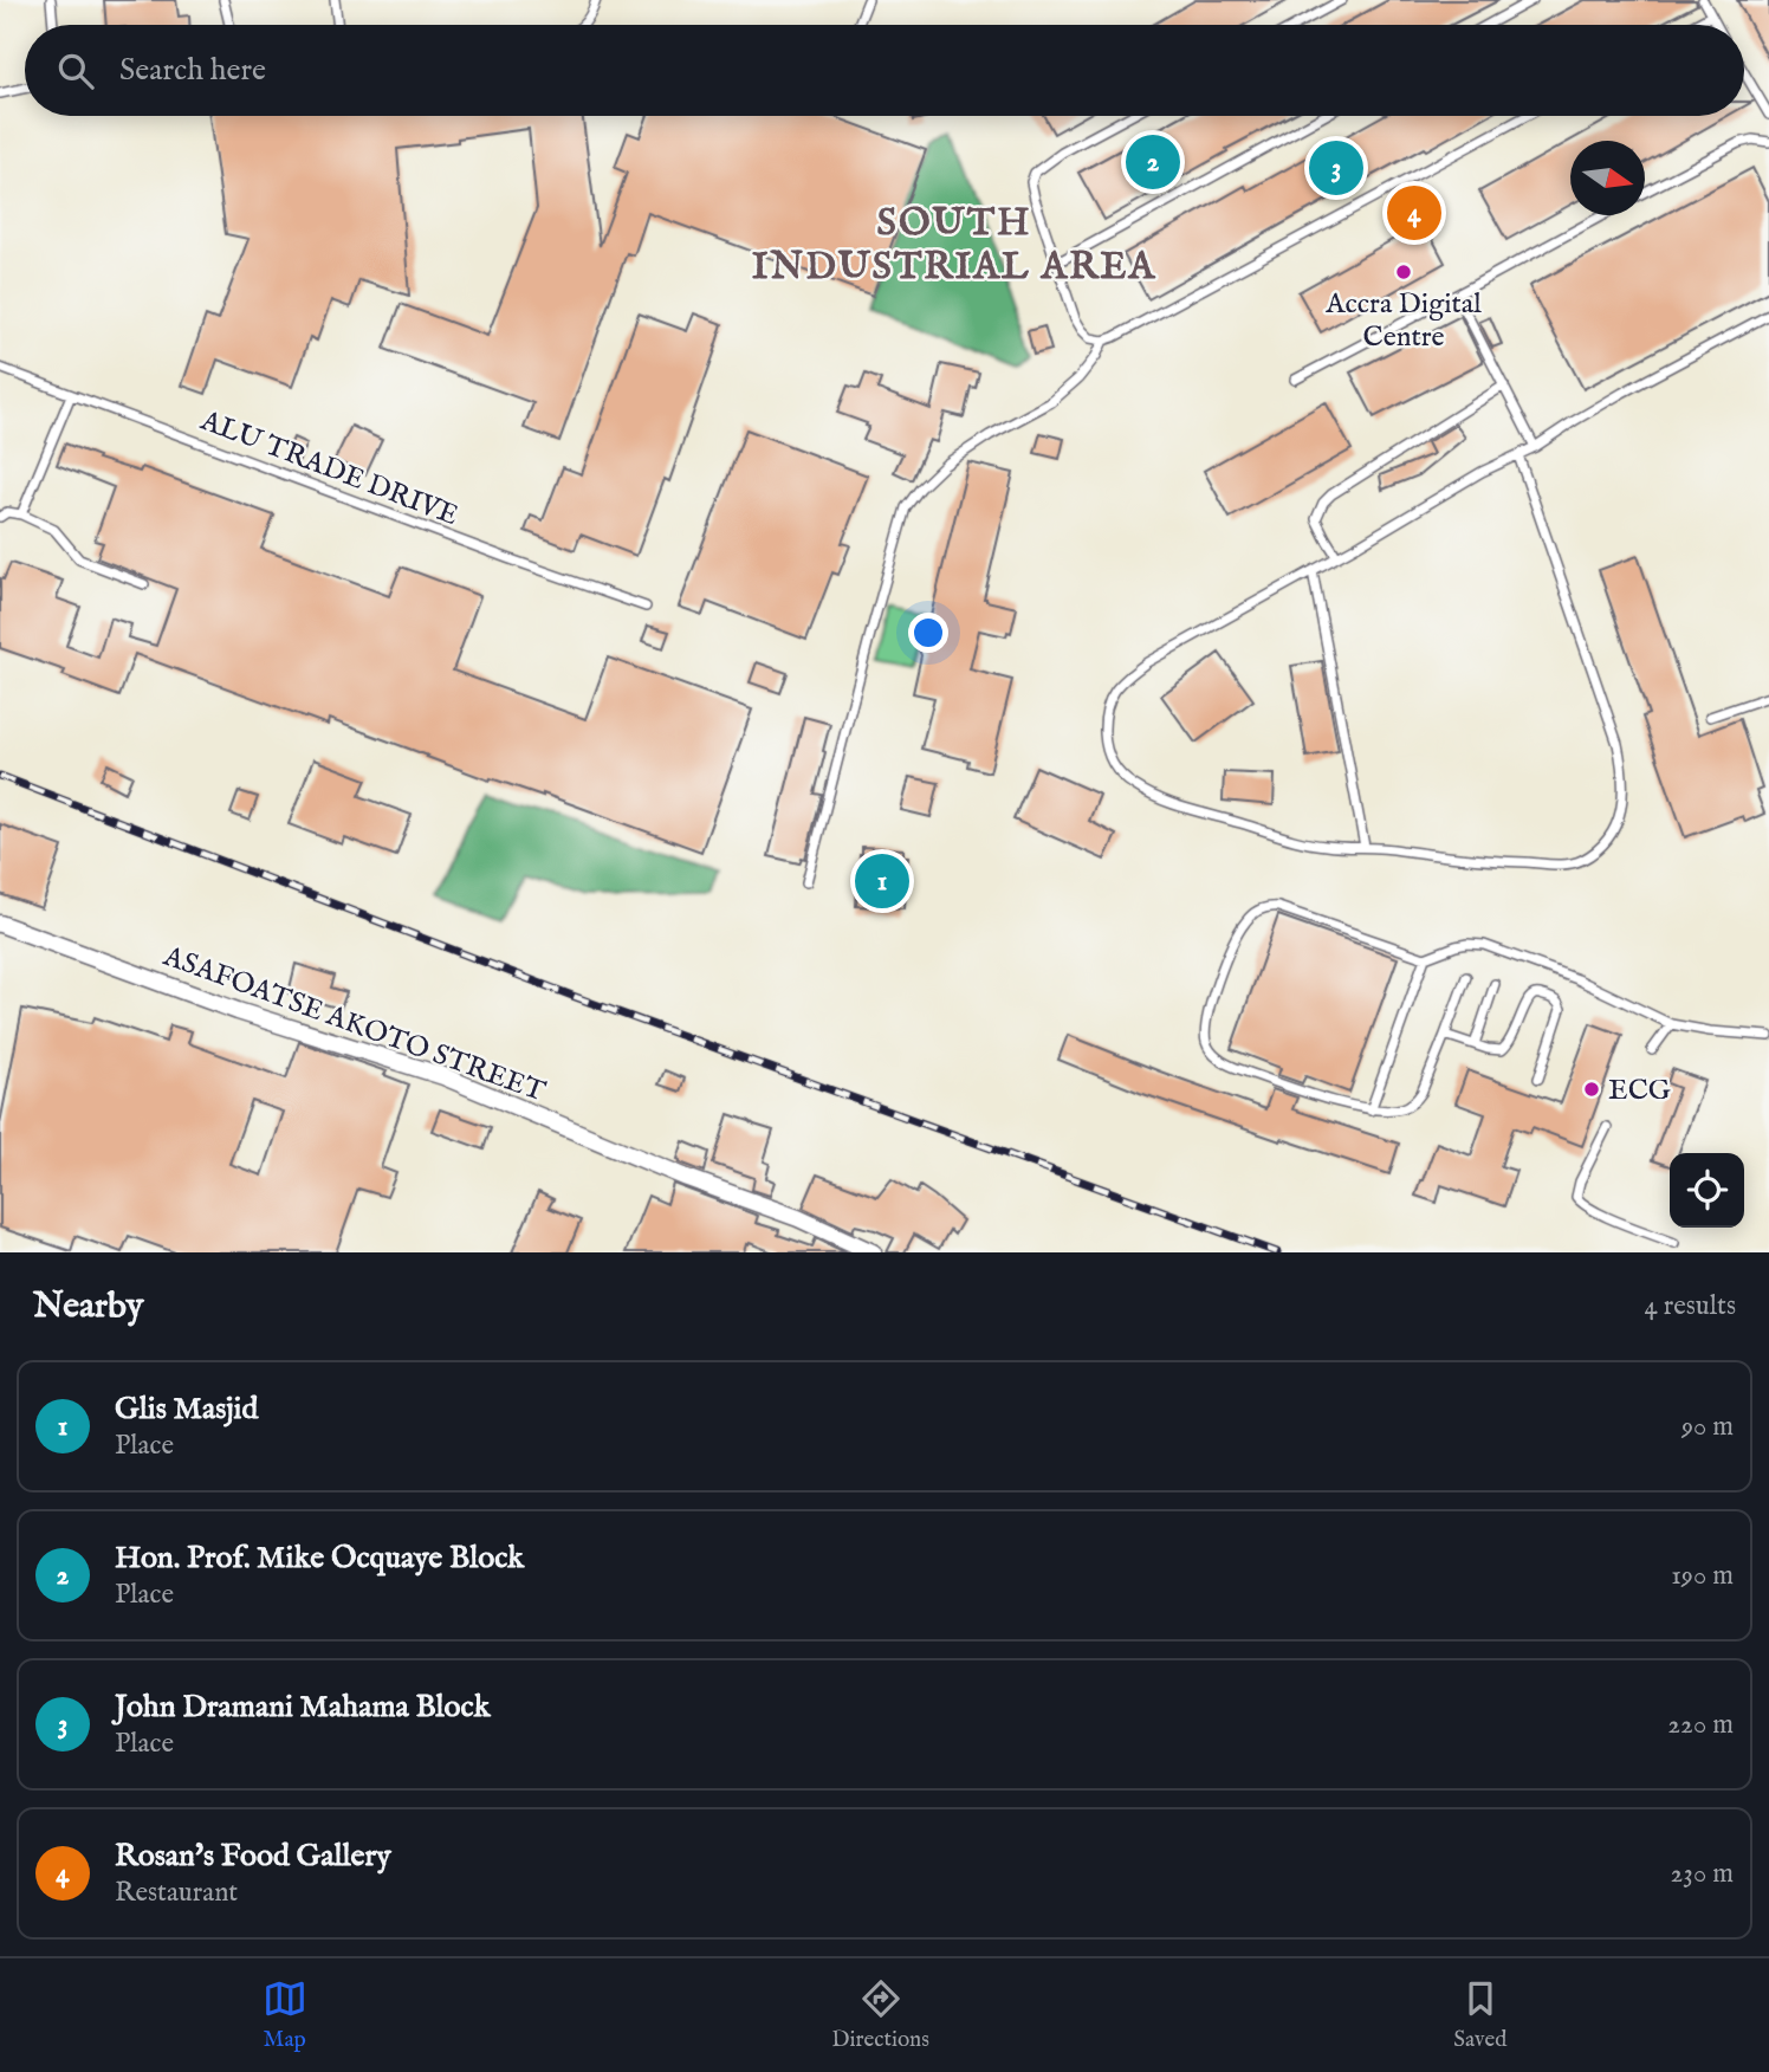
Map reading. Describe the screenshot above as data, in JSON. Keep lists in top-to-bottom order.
{
  "streets": {
    "street": ["ASAFOATSE AKOTO STREET"],
    "lane": ["ALU TRADE DRIVE"]
  },
  "districts": ["SOUTH INDUSTRIAL AREA"],
  "places": ["Accra Digital Centre", "ECG"],
  "north": "right",
  "page": {
    "search": "Search here",
    "pins": [
      "2",
      "3",
      "4",
      "1"
    ],
    "heading": ["Nearby", "4 results"],
    "list": [
      {
        "mark": "1",
        "name": "Glis Masjid",
        "note": "Place",
        "value": "90 m"
      },
      {
        "mark": "2",
        "name": "Hon. Prof. Mike Ocquaye Block",
        "note": "Place",
        "value": "190 m"
      },
      {
        "mark": "3",
        "name": "John Dramani Mahama Block",
        "note": "Place",
        "value": "220 m"
      },
      {
        "mark": "4",
        "name": "Rosan's Food Gallery",
        "note": "Restaurant",
        "value": "230 m"
      }
    ],
    "nav": ["Map", "Directions", "Saved"]
  }
}
